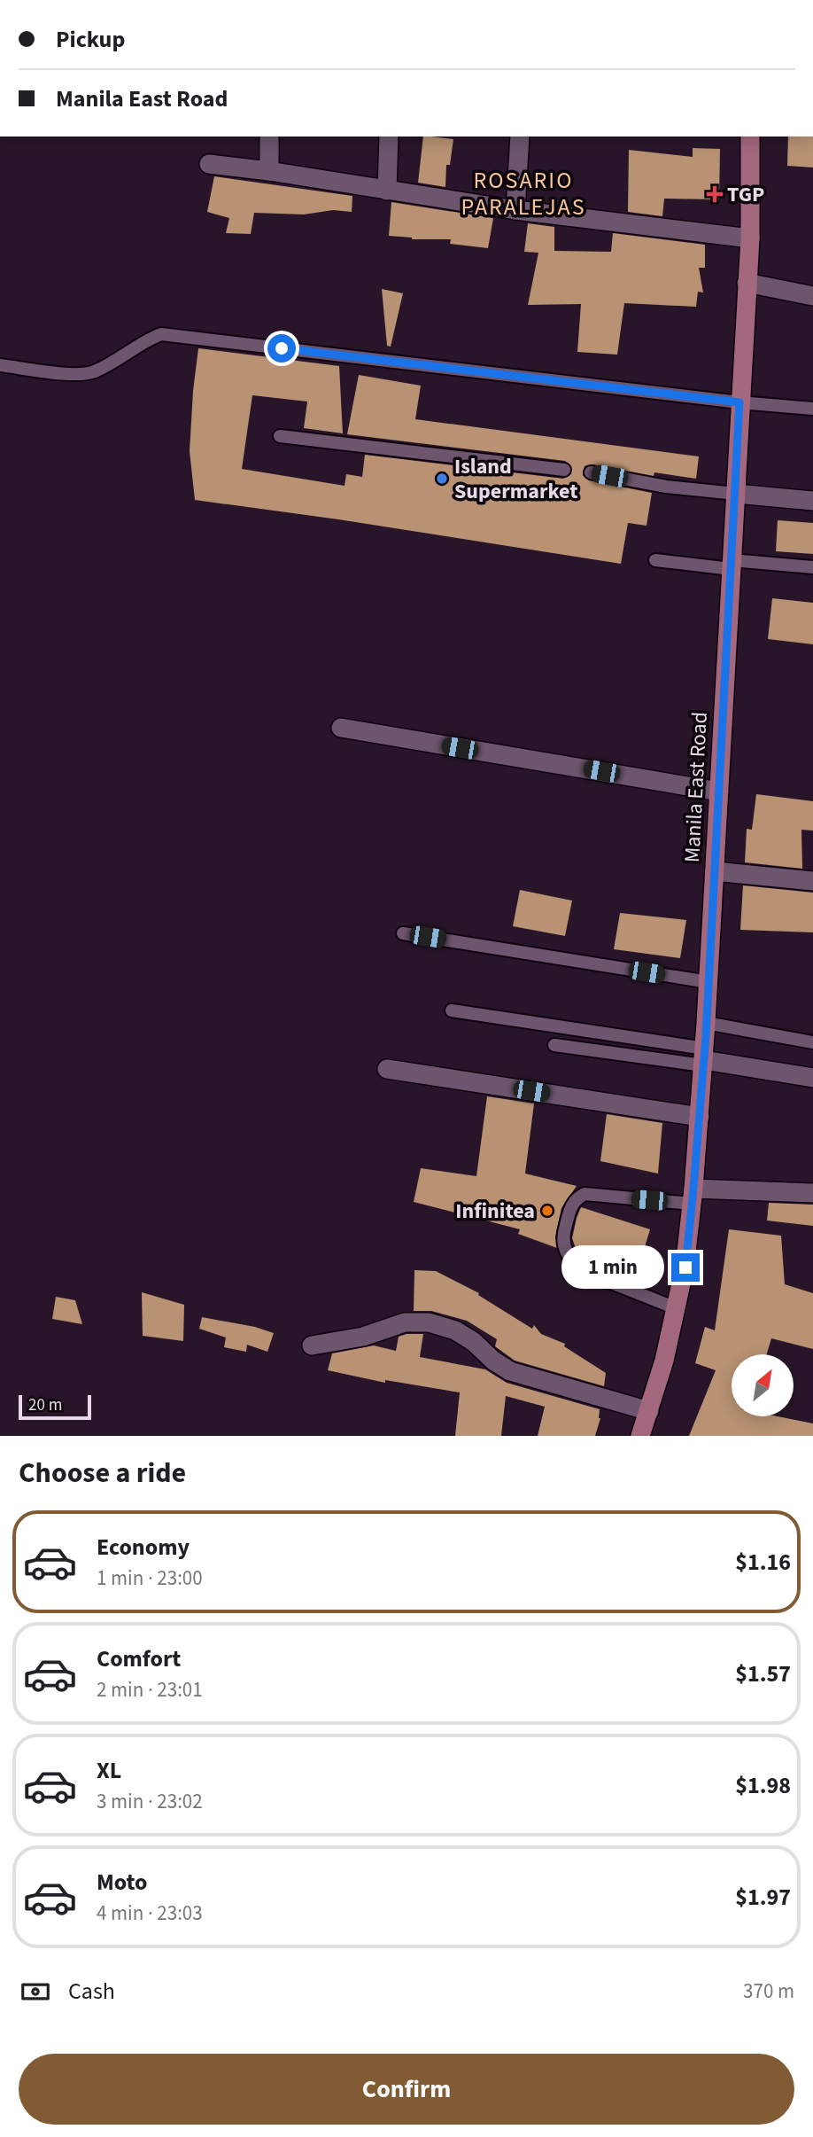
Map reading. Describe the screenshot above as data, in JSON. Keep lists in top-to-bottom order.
{
  "streets": {
    "main road": ["Manila East Road"]
  },
  "districts": ["ROSARIO PARALEJAS"],
  "places": {
    "health": ["TGP"],
    "other": ["Island Supermarket", "Infinitea"]
  },
  "scale_bar": "20 m",
  "north": "top right",
  "page": {
    "banner": ["Pickup", "Manila East Road"],
    "bubble": "1 min",
    "scale": "20 m",
    "heading": "Choose a ride",
    "list": [
      {
        "name": "Economy",
        "note": "1 min · 23:00",
        "value": "$1.16"
      },
      {
        "name": "Comfort",
        "note": "2 min · 23:01",
        "value": "$1.57"
      },
      {
        "name": "XL",
        "note": "3 min · 23:02",
        "value": "$1.98"
      },
      {
        "name": "Moto",
        "note": "4 min · 23:03",
        "value": "$1.97"
      }
    ],
    "pay": ["Cash", "370 m"],
    "buttons": "Confirm"
  }
}
